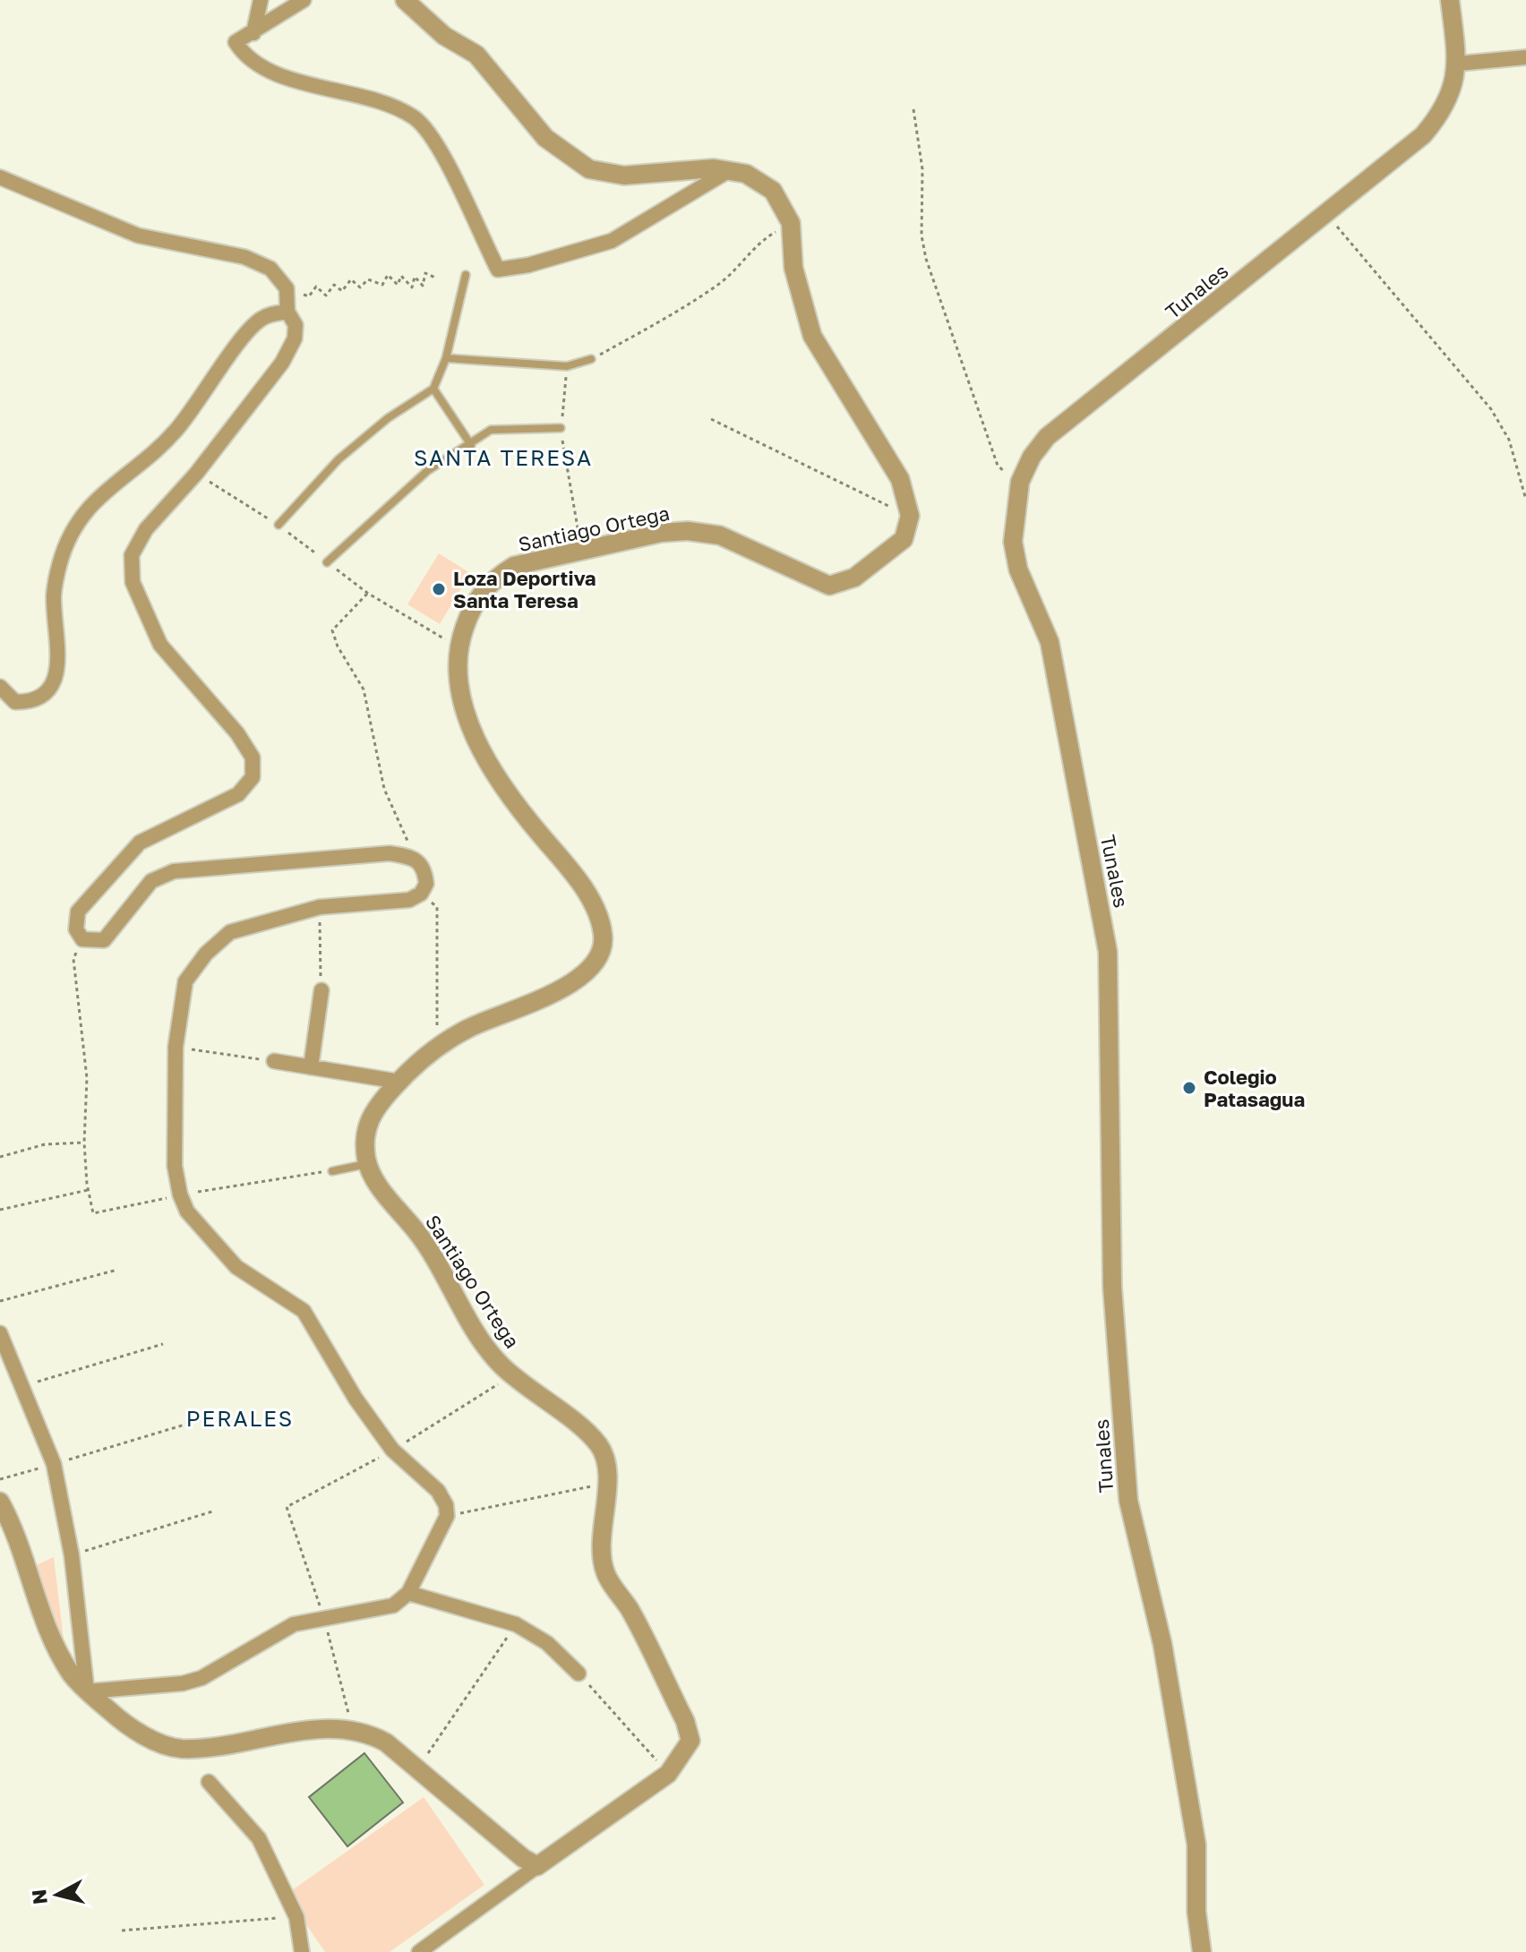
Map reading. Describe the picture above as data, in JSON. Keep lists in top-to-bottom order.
{
  "streets": {
    "street": ["Tunales", "Santiago Ortega"]
  },
  "districts": ["SANTA TERESA", "PERALES"],
  "places": ["Loza Deportiva Santa Teresa", "Colegio Patasagua"],
  "north": "left"
}
